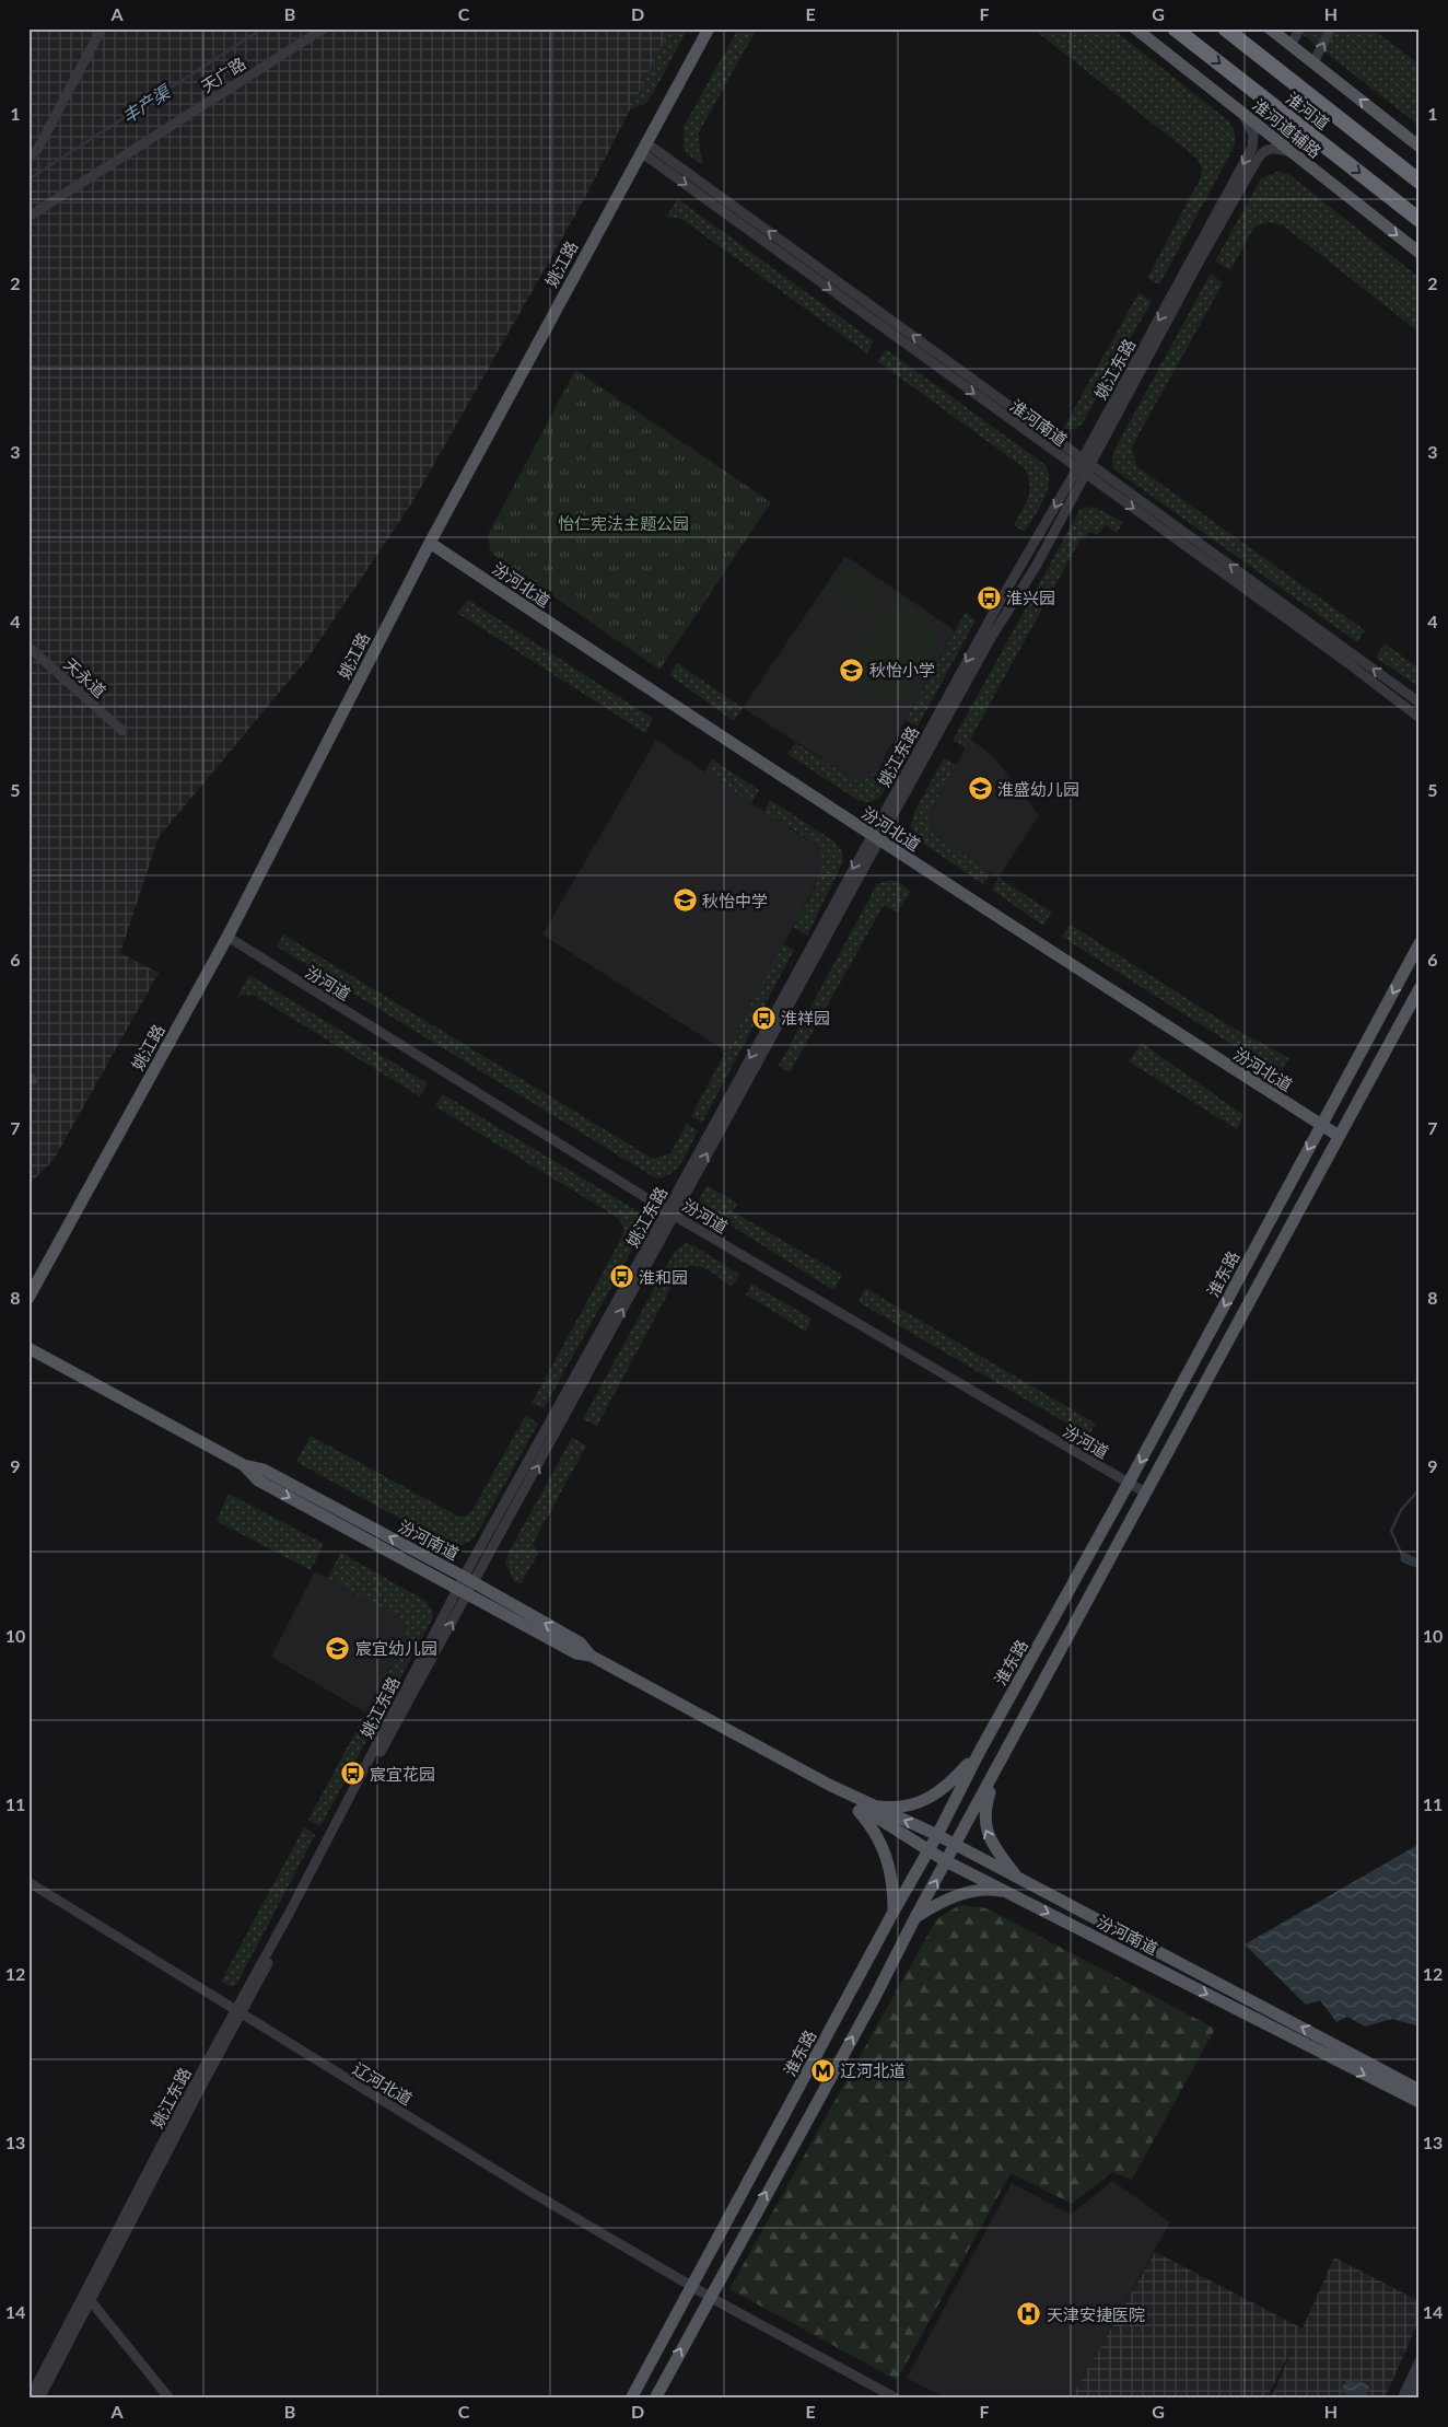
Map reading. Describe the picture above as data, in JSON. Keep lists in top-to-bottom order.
{
  "streets": {
    "highway": ["淮河道"],
    "main road": [
      "淮河道辅路",
      "姚江路",
      "汾河北道",
      "淮东路",
      "汾河南道"
    ],
    "street": [
      "天广路",
      "姚江东路",
      "淮河南道",
      "天永道",
      "汾河道",
      "辽河北道"
    ]
  },
  "crossings": [
    ["淮河道辅路", "姚江东路"],
    ["姚江路", "淮河南道"],
    ["姚江路", "汾河北道"],
    ["姚江路", "汾河道"],
    ["姚江东路", "淮河南道"],
    ["姚江东路", "汾河北道"],
    ["姚江东路", "汾河道"],
    ["姚江东路", "汾河南道"],
    ["姚江东路", "辽河北道"],
    ["汾河北道", "淮东路"],
    ["汾河道", "淮东路"],
    ["淮东路", "汾河南道"],
    ["淮东路", "辽河北道"]
  ],
  "water": ["丰产渠"],
  "parks": ["怡仁宪法主题公园"],
  "places": {
    "bus stop": [
      "淮兴园",
      "淮祥园",
      "淮和园",
      "宸宜花园"
    ],
    "school or university": [
      "秋怡小学",
      "淮盛幼儿园",
      "秋怡中学",
      "宸宜幼儿园"
    ],
    "metro station": ["辽河北道"],
    "hospital": ["天津安捷医院"]
  },
  "grid": {
    "columns": [
      "A",
      "B",
      "C",
      "D",
      "E",
      "F",
      "G",
      "H"
    ],
    "rows": [
      "1",
      "2",
      "3",
      "4",
      "5",
      "6",
      "7",
      "8",
      "9",
      "10",
      "11",
      "12",
      "13",
      "14"
    ]
  }
}
